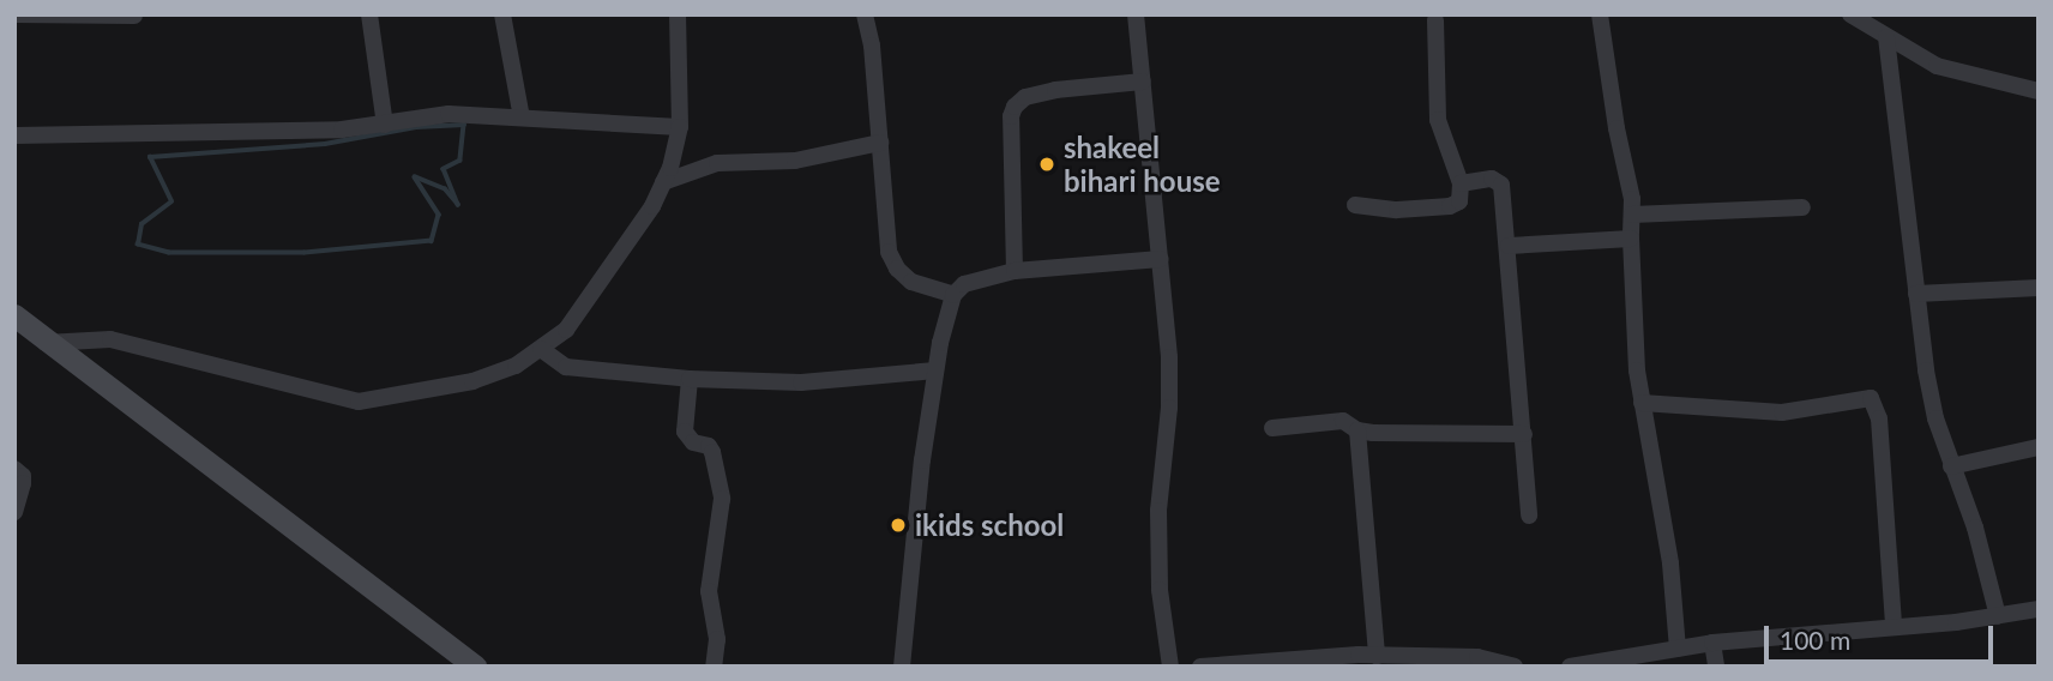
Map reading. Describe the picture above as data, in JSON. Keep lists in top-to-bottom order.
{
  "places": ["shakeel bihari house", "ikids school"],
  "scale_bar": "100 m"
}
